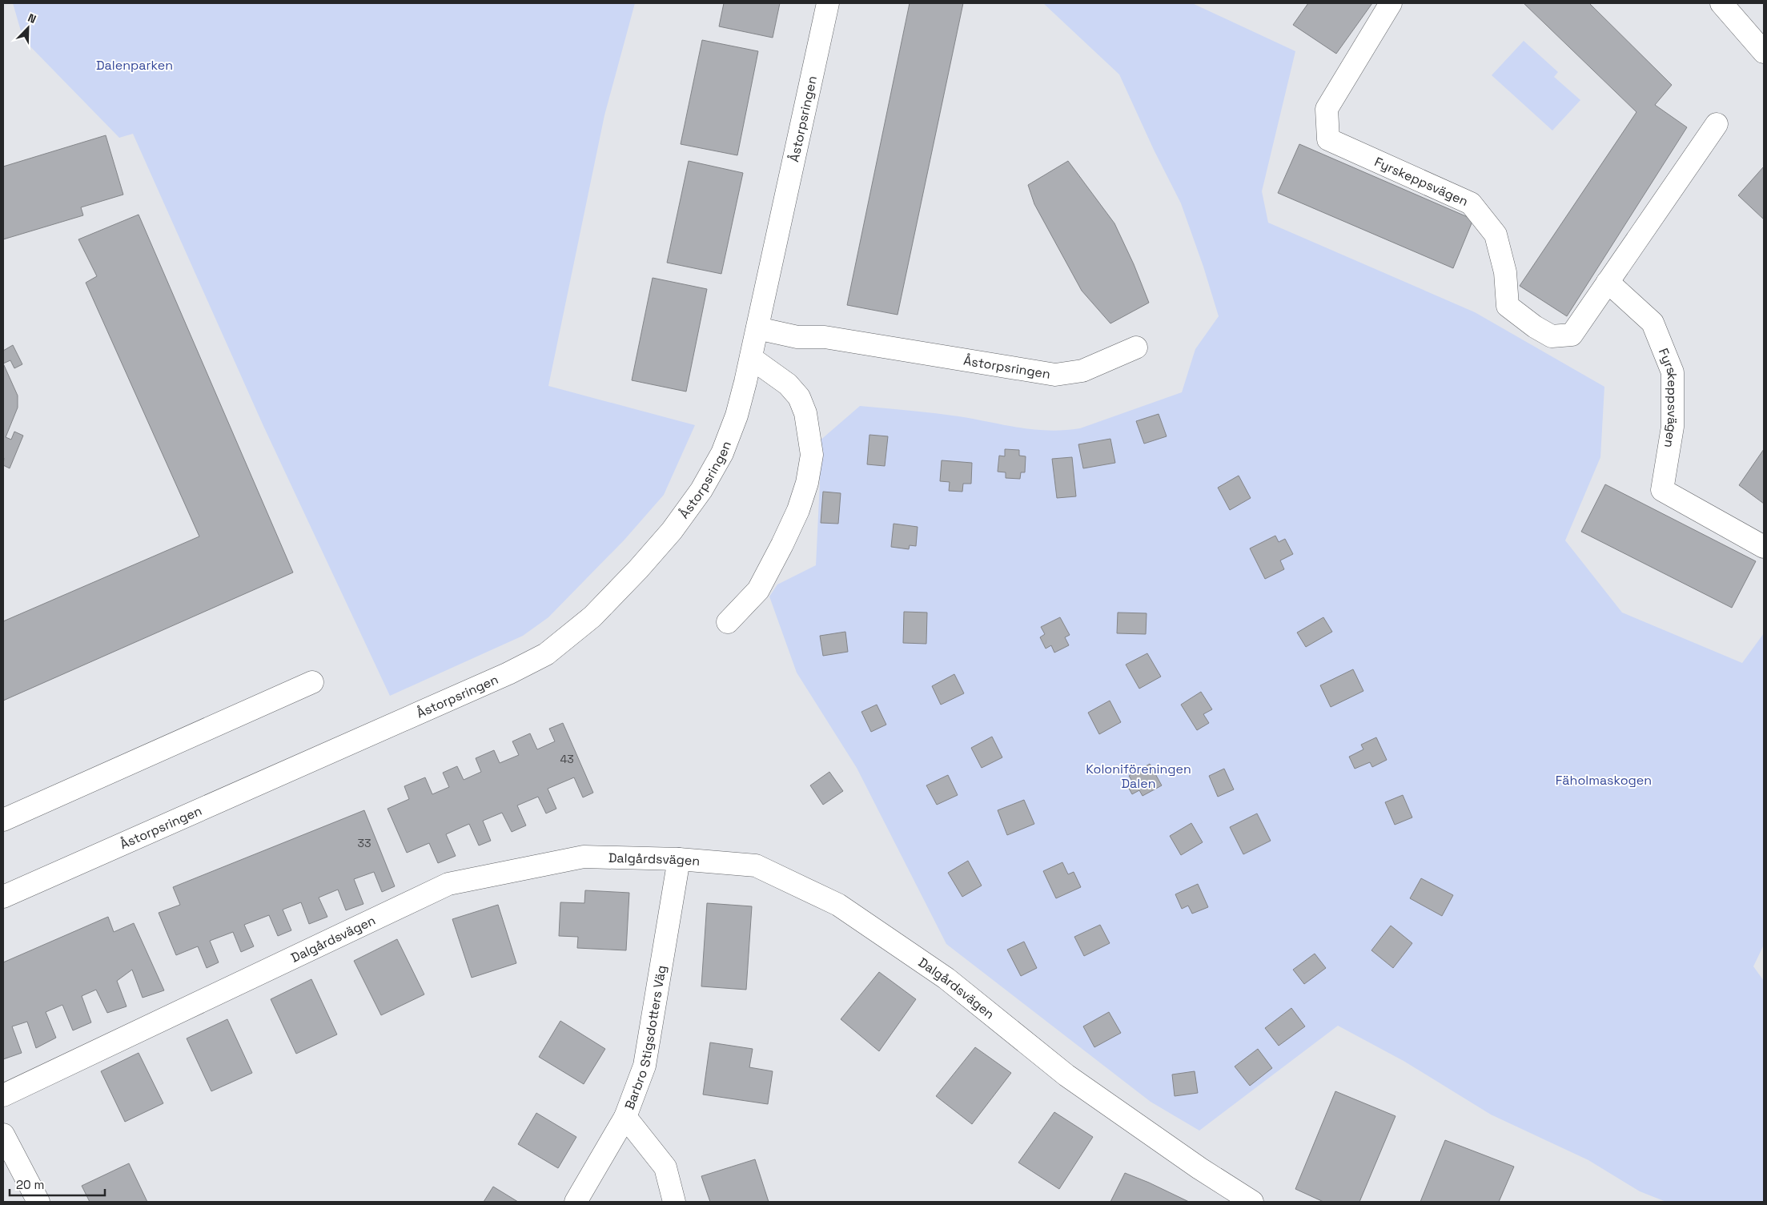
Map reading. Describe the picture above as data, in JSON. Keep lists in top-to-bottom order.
{
  "streets": {
    "street": [
      "Åstorpsringen",
      "Fyrskeppsvägen",
      "Dalgårdsvägen",
      "Barbro Stigsdotters Väg"
    ]
  },
  "crossings": [
    ["Dalgårdsvägen", "Barbro Stigsdotters Väg"]
  ],
  "parks": ["Dalenparken", "Koloniföreningen Dalen", "Fäholmaskogen"],
  "house_numbers": ["43", "33"],
  "scale_bar": "20 m",
  "north": "top right"
}
